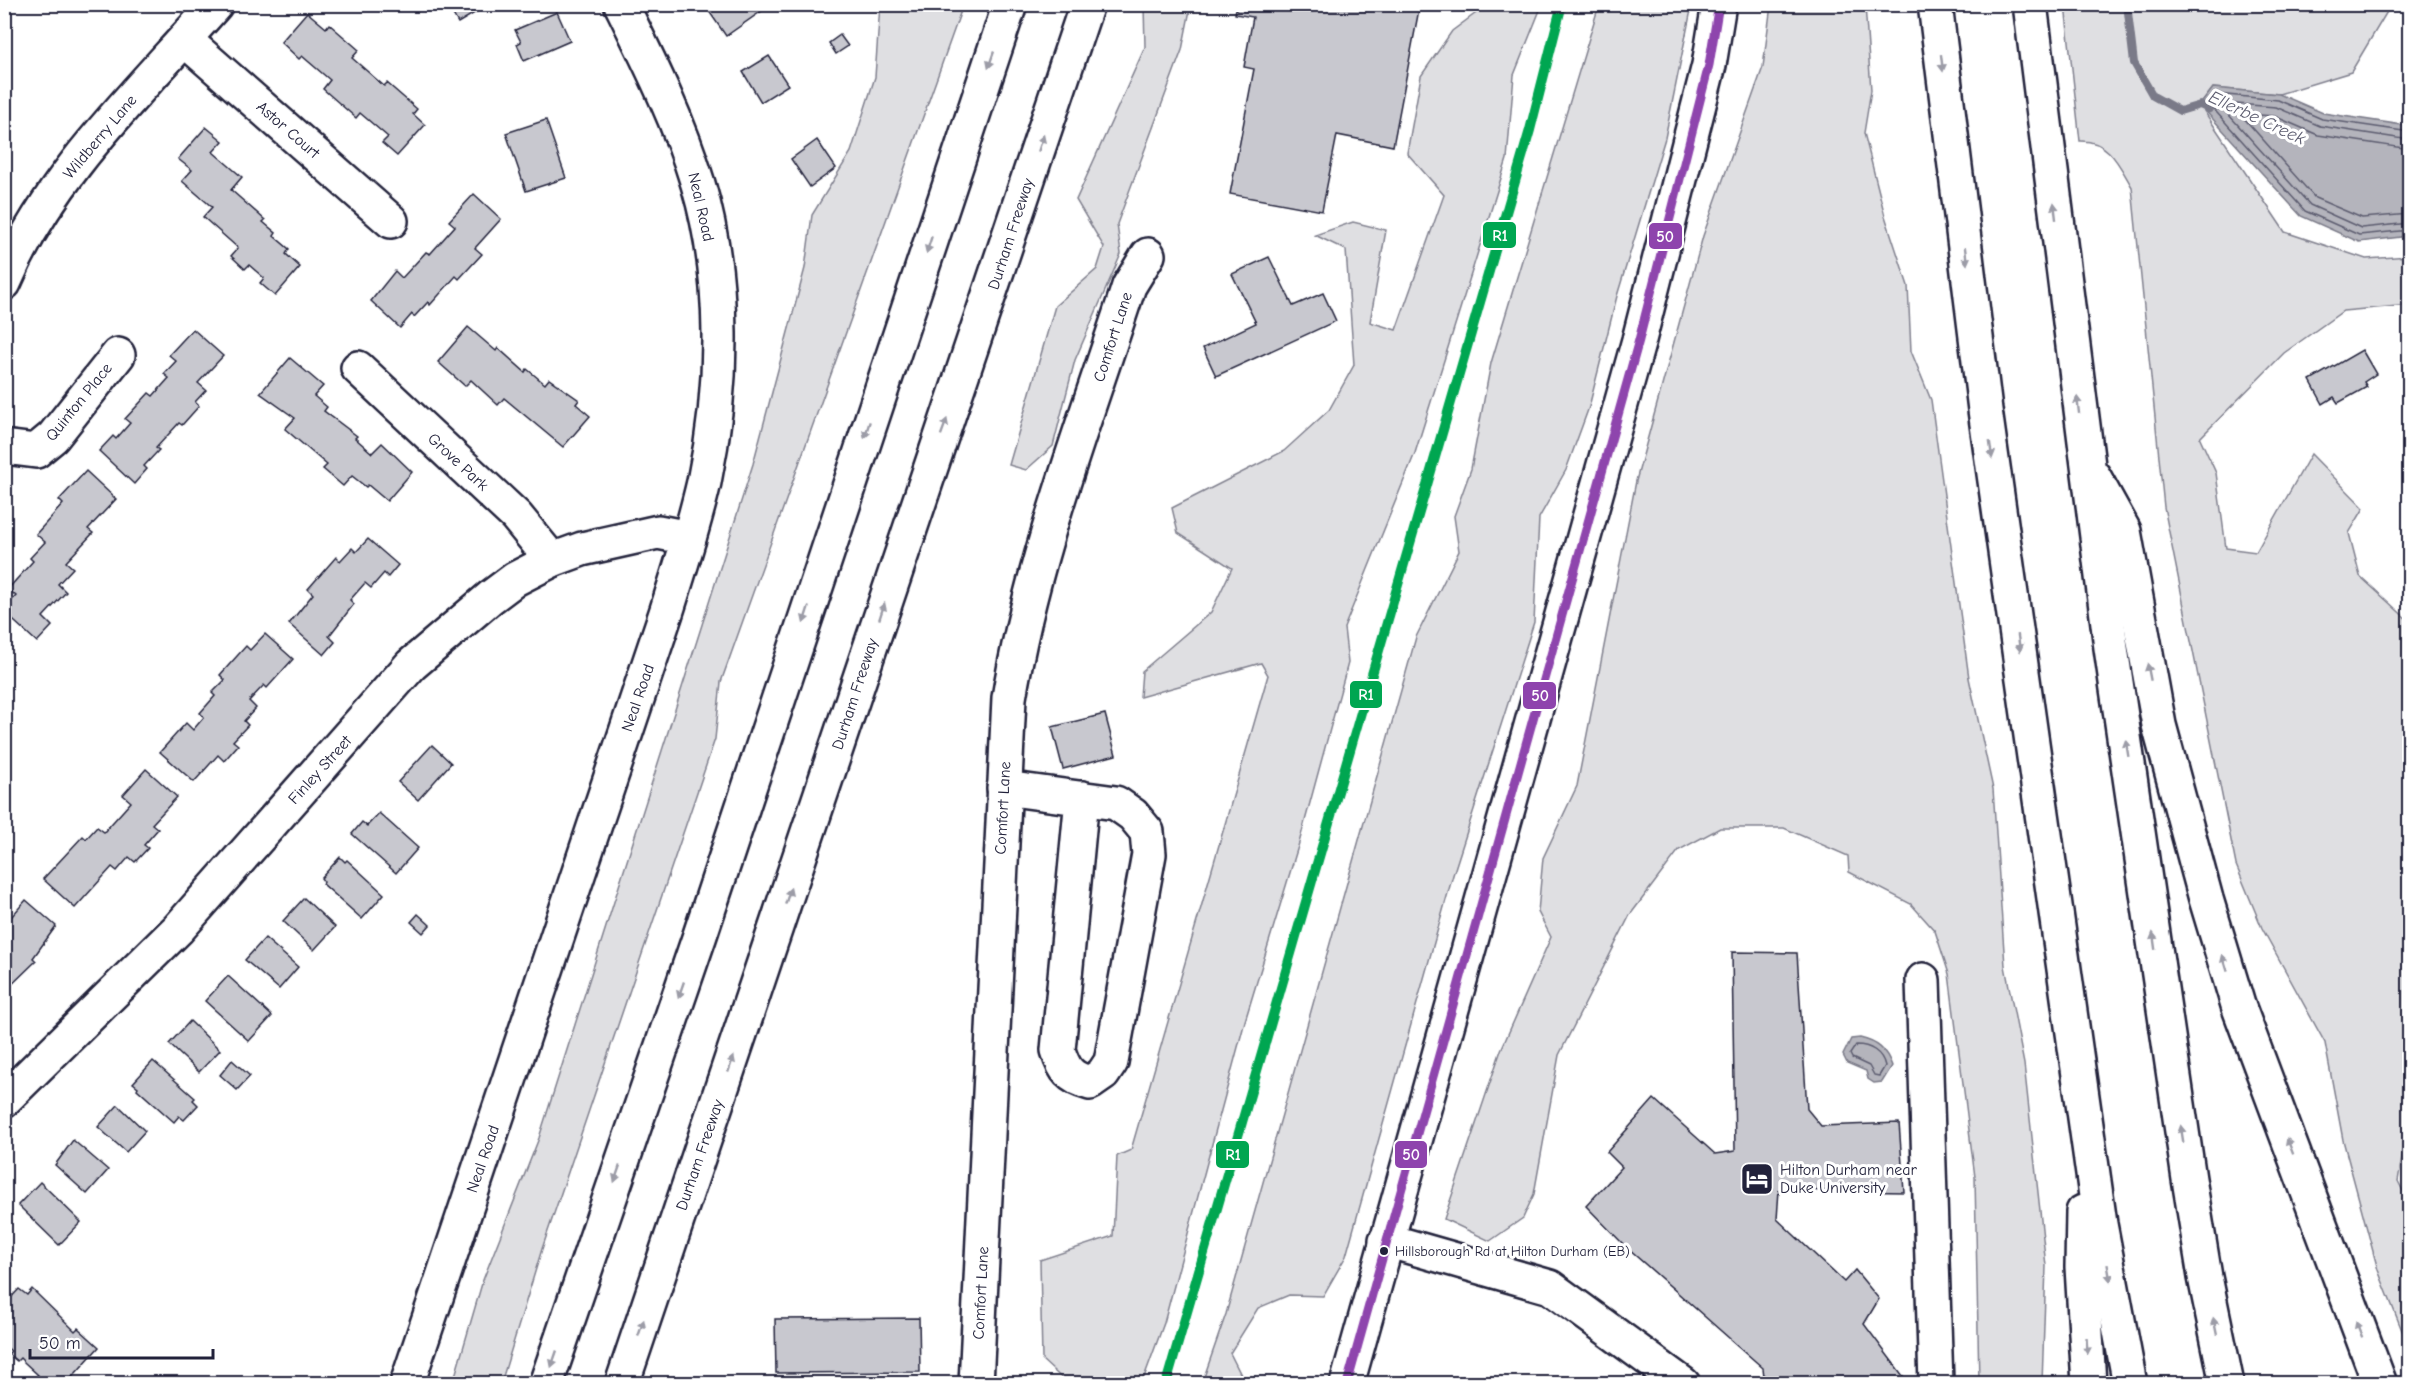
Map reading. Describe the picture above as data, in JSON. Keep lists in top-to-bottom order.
{
  "streets": {
    "main road": [
      "Astor Court",
      "Wildberry Lane",
      "Neal Road",
      "Durham Freeway",
      "Comfort Lane",
      "Quinton Place",
      "Grove Park",
      "Finley Street"
    ]
  },
  "crossings": [
    ["Astor Court", "Wildberry Lane"],
    ["Neal Road", "Finley Street"],
    ["Grove Park", "Finley Street"]
  ],
  "water": ["Ellerbe Creek"],
  "places": {
    "hotel": ["Hilton Durham near Duke University"],
    "other": ["Hillsborough Rd at Hilton Durham (EB)"]
  },
  "lines": ["transit line R1", "transit line 50"],
  "scale_bar": "50 m"
}
